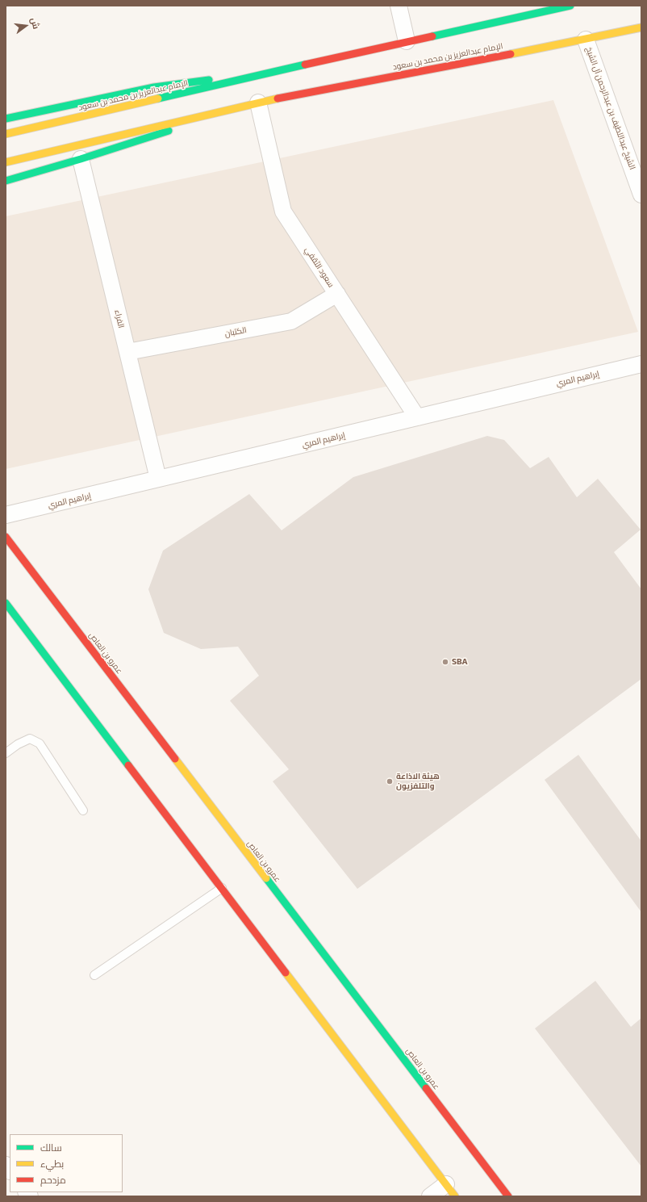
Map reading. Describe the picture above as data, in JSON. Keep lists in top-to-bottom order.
{
  "streets": {
    "main road": ["الإمام عبدالعزيز بن محمد بن سعود", "عمرو بن العاص"],
    "street": [
      "الشيخ عبداللطيف بن عبدالرحمن آل الشيخ",
      "سعود الثقفي",
      "الفراء",
      "الكتبان",
      "إبراهيم المري"
    ]
  },
  "crossings": [
    ["الإمام عبدالعزيز بن محمد بن سعود", "الشيخ عبداللطيف بن عبدالرحمن آل الشيخ"],
    ["الإمام عبدالعزيز بن محمد بن سعود", "سعود الثقفي"],
    ["الإمام عبدالعزيز بن محمد بن سعود", "الفراء"],
    ["سعود الثقفي", "الكتبان"],
    ["سعود الثقفي", "إبراهيم المري"],
    ["الفراء", "الكتبان"],
    ["الفراء", "إبراهيم المري"]
  ],
  "places": ["SBA", "هيئة الاذاعة والتلفزيون"],
  "legend": ["سالك", "بطيء", "مزدحم"],
  "north": "right"
}
